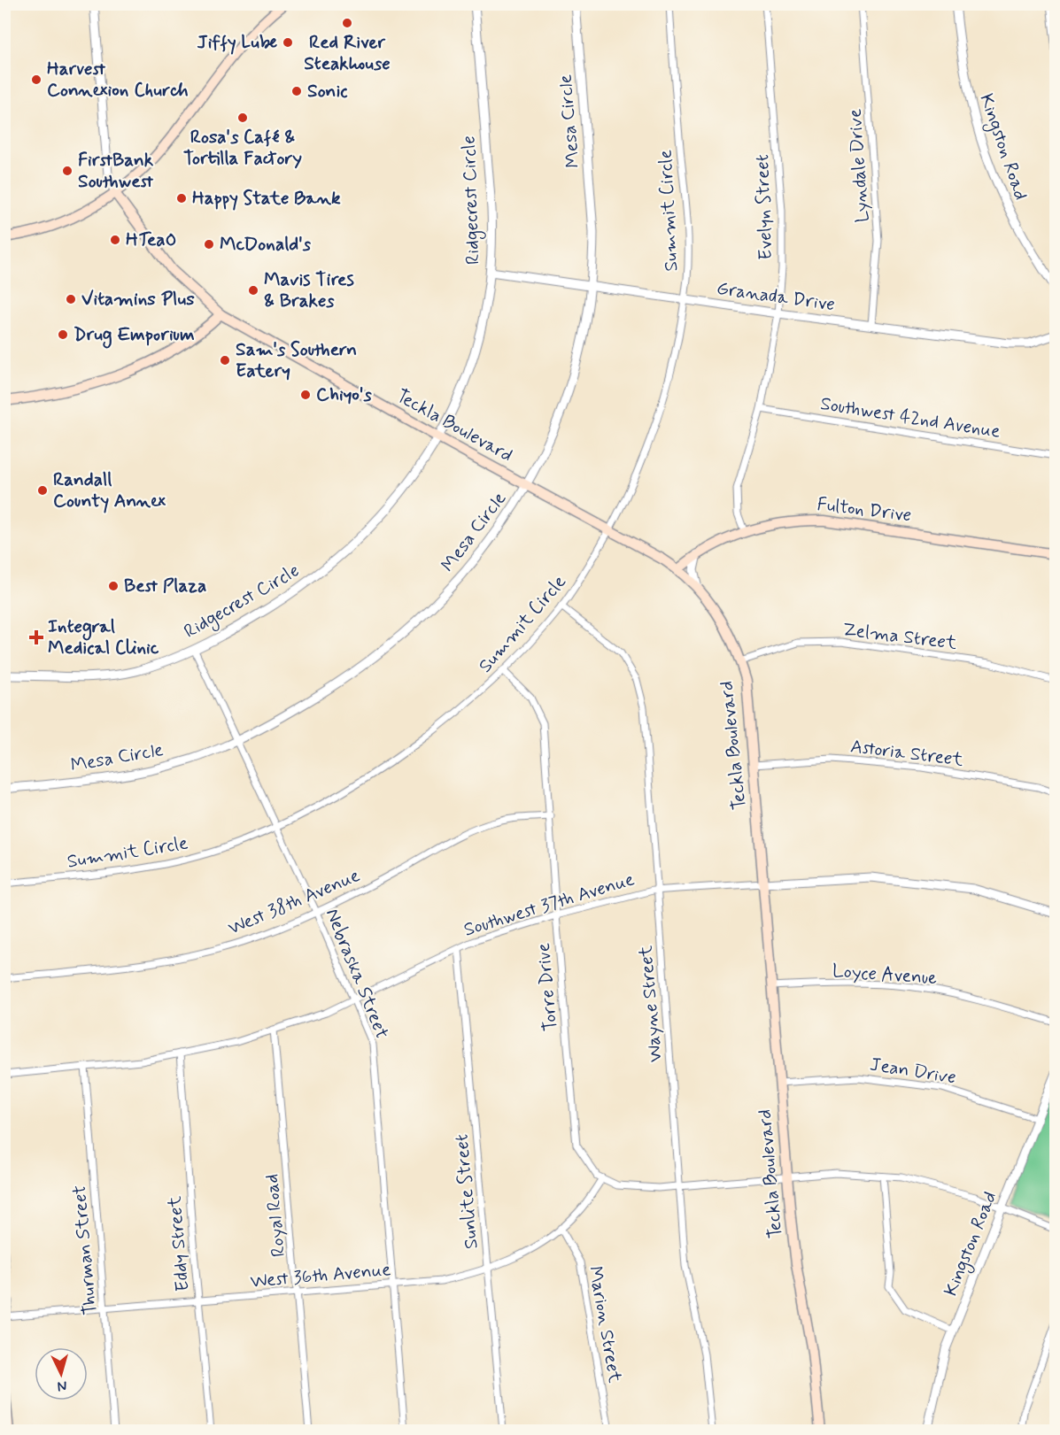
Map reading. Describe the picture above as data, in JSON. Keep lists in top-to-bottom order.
{
  "streets": {
    "main road": ["Teckla Boulevard", "Fulton Drive"],
    "street": [
      "Mesa Circle",
      "Kingston Road",
      "Lyndale Drive",
      "Ridgecrest Circle",
      "Evelyn Street",
      "Summit Circle",
      "Granada Drive",
      "Southwest 42nd Avenue",
      "Zelma Street",
      "Astoria Street",
      "West 38th Avenue",
      "Southwest 37th Avenue",
      "Nebraska Street",
      "Loyce Avenue",
      "Torre Drive",
      "Wayne Street",
      "Jean Drive",
      "Sunlite Street",
      "Royal Road",
      "Eddy Street",
      "Thurman Street",
      "West 36th Avenue",
      "Marion Street"
    ]
  },
  "crossings": [
    ["Mesa Circle", "Granada Drive"],
    ["Mesa Circle", "Teckla Boulevard"],
    ["Mesa Circle", "Nebraska Street"],
    ["Kingston Road", "Jean Drive"],
    ["Lyndale Drive", "Granada Drive"],
    ["Ridgecrest Circle", "Granada Drive"],
    ["Ridgecrest Circle", "Teckla Boulevard"],
    ["Ridgecrest Circle", "Nebraska Street"],
    ["Evelyn Street", "Granada Drive"],
    ["Evelyn Street", "Southwest 42nd Avenue"],
    ["Evelyn Street", "Fulton Drive"],
    ["Summit Circle", "Granada Drive"],
    ["Summit Circle", "Teckla Boulevard"],
    ["Summit Circle", "Nebraska Street"],
    ["Summit Circle", "Torre Drive"],
    ["Summit Circle", "Wayne Street"],
    ["Teckla Boulevard", "Fulton Drive"],
    ["Teckla Boulevard", "Zelma Street"],
    ["Teckla Boulevard", "Astoria Street"],
    ["Teckla Boulevard", "Southwest 37th Avenue"],
    ["Teckla Boulevard", "Loyce Avenue"],
    ["Teckla Boulevard", "Jean Drive"],
    ["West 38th Avenue", "Nebraska Street"],
    ["West 38th Avenue", "Torre Drive"],
    ["Southwest 37th Avenue", "Nebraska Street"],
    ["Southwest 37th Avenue", "Torre Drive"],
    ["Southwest 37th Avenue", "Wayne Street"],
    ["Southwest 37th Avenue", "Sunlite Street"],
    ["Southwest 37th Avenue", "Royal Road"],
    ["Southwest 37th Avenue", "Eddy Street"],
    ["Southwest 37th Avenue", "Thurman Street"],
    ["Nebraska Street", "West 36th Avenue"],
    ["Torre Drive", "West 36th Avenue"],
    ["Sunlite Street", "West 36th Avenue"],
    ["Royal Road", "West 36th Avenue"],
    ["Eddy Street", "West 36th Avenue"],
    ["Thurman Street", "West 36th Avenue"],
    ["West 36th Avenue", "Marion Street"]
  ],
  "places": {
    "other": [
      "Red River Steakhouse",
      "Jiffy Lube",
      "Harvest Connexion Church",
      "Sonic",
      "Rosa's Café & Tortilla Factory",
      "FirstBank Southwest",
      "Happy State Bank",
      "HTeaO",
      "McDonald's",
      "Mavis Tires & Brakes",
      "Vitamins Plus",
      "Drug Emporium",
      "Sam's Southern Eatery",
      "Chiyo's",
      "Randall County Annex",
      "Best Plaza"
    ],
    "health": ["Integral Medical Clinic"]
  },
  "north": "bottom"
}
